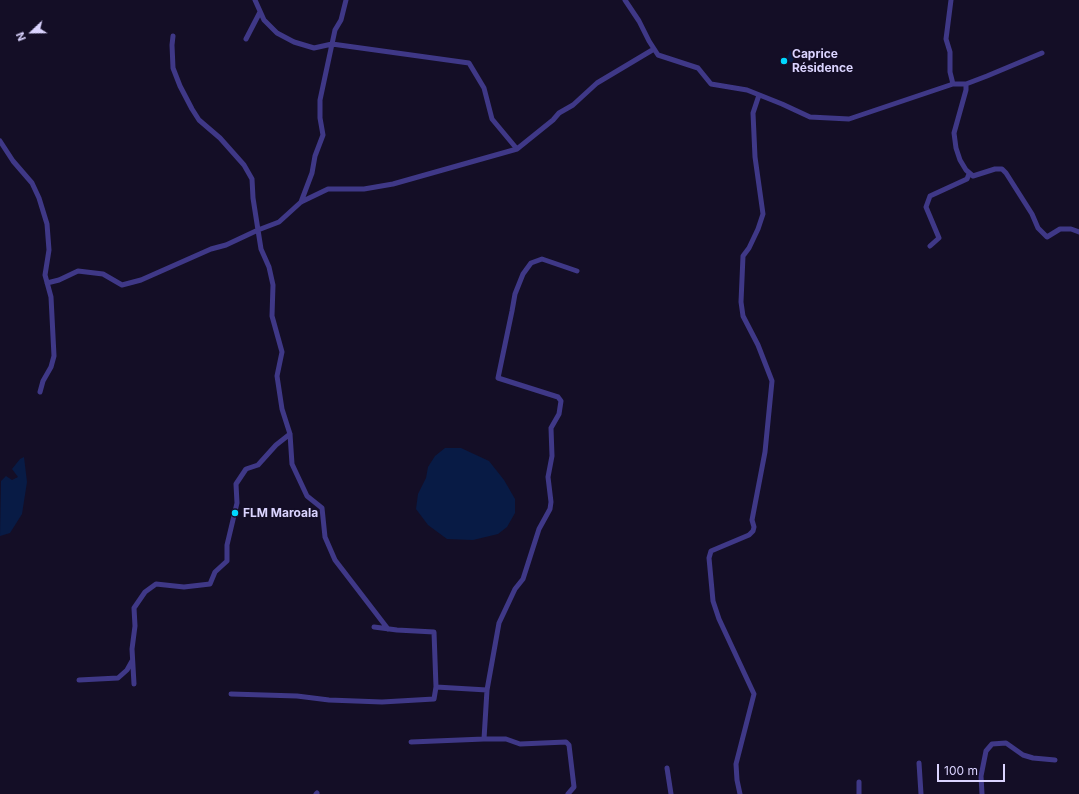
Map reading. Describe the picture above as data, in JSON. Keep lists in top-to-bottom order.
{
  "places": ["Caprice Résidence", "FLM Maroala"],
  "scale_bar": "100 m",
  "north": "left"
}
